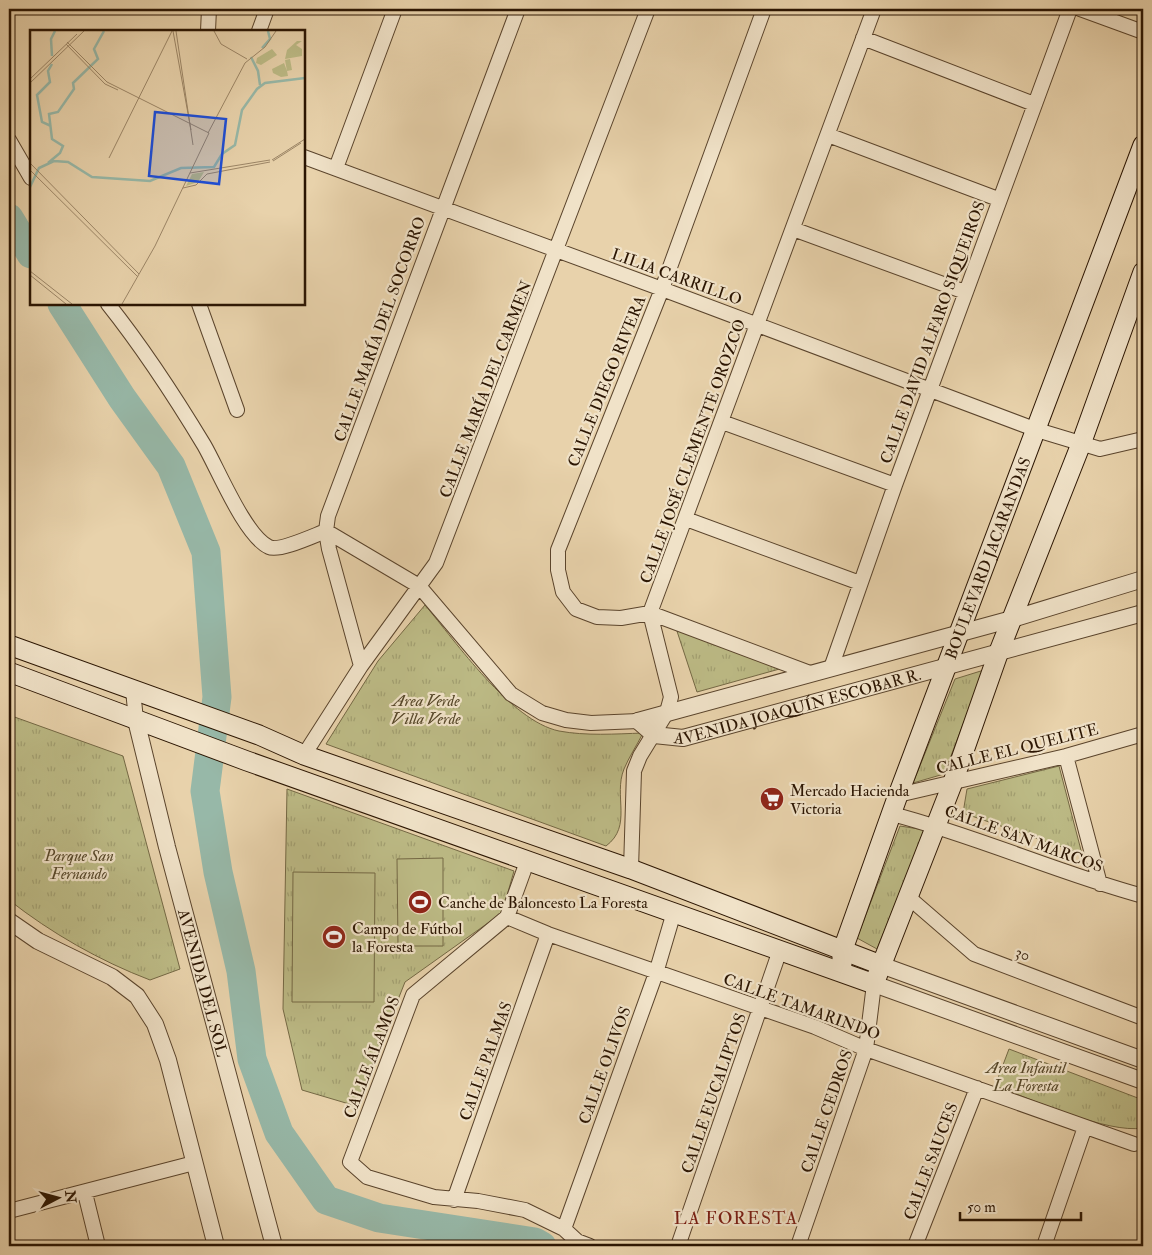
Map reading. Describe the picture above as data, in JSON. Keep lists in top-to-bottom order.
{
  "streets": {
    "main road": ["BOULEVARD JACARANDAS"],
    "street": [
      "LILIA CARRILLO",
      "CALLE MARÍA DEL SOCORRO",
      "CALLE DAVID ALFARO SIQUEIROS",
      "CALLE DIEGO RIVERA",
      "CALLE MARÍA DEL CARMEN",
      "CALLE JOSÉ CLEMENTE OROZCO",
      "AVENIDA JOAQUÍN ESCOBAR R.",
      "CALLE EL QUELITE",
      "CALLE SAN MARCOS",
      "30",
      "AVENIDA DEL SOL",
      "CALLE TAMARINDO",
      "CALLE ÁLAMOS",
      "CALLE PALMAS",
      "CALLE OLIVOS",
      "CALLE EUCALIPTOS",
      "CALLE CEDROS",
      "CALLE SAUCES"
    ]
  },
  "crossings": [
    ["LILIA CARRILLO", "CALLE MARÍA DEL SOCORRO"],
    ["LILIA CARRILLO", "CALLE DAVID ALFARO SIQUEIROS"],
    ["LILIA CARRILLO", "CALLE DIEGO RIVERA"],
    ["LILIA CARRILLO", "CALLE MARÍA DEL CARMEN"],
    ["LILIA CARRILLO", "CALLE JOSÉ CLEMENTE OROZCO"],
    ["LILIA CARRILLO", "BOULEVARD JACARANDAS"],
    ["CALLE MARÍA DEL SOCORRO", "CALLE MARÍA DEL CARMEN"],
    ["CALLE DAVID ALFARO SIQUEIROS", "AVENIDA JOAQUÍN ESCOBAR R."],
    ["CALLE DIEGO RIVERA", "CALLE JOSÉ CLEMENTE OROZCO"],
    ["BOULEVARD JACARANDAS", "AVENIDA JOAQUÍN ESCOBAR R."],
    ["BOULEVARD JACARANDAS", "CALLE EL QUELITE"],
    ["BOULEVARD JACARANDAS", "CALLE SAN MARCOS"],
    ["CALLE TAMARINDO", "CALLE ÁLAMOS"],
    ["CALLE TAMARINDO", "CALLE PALMAS"],
    ["CALLE TAMARINDO", "CALLE OLIVOS"],
    ["CALLE TAMARINDO", "CALLE EUCALIPTOS"],
    ["CALLE TAMARINDO", "CALLE CEDROS"],
    ["CALLE TAMARINDO", "CALLE SAUCES"],
    ["CALLE ÁLAMOS", "CALLE PALMAS"]
  ],
  "districts": ["LA FORESTA"],
  "parks": ["Area Verde Villa Verde", "Parque San Fernando", "Area Infantil La Foresta"],
  "places": {
    "supermarket": ["Mercado Hacienda Victoria"],
    "sports": ["Canche de Baloncesto La Foresta", "Campo de Fútbol la Foresta"]
  },
  "scale_bar": "50 m",
  "north": "right"
}
